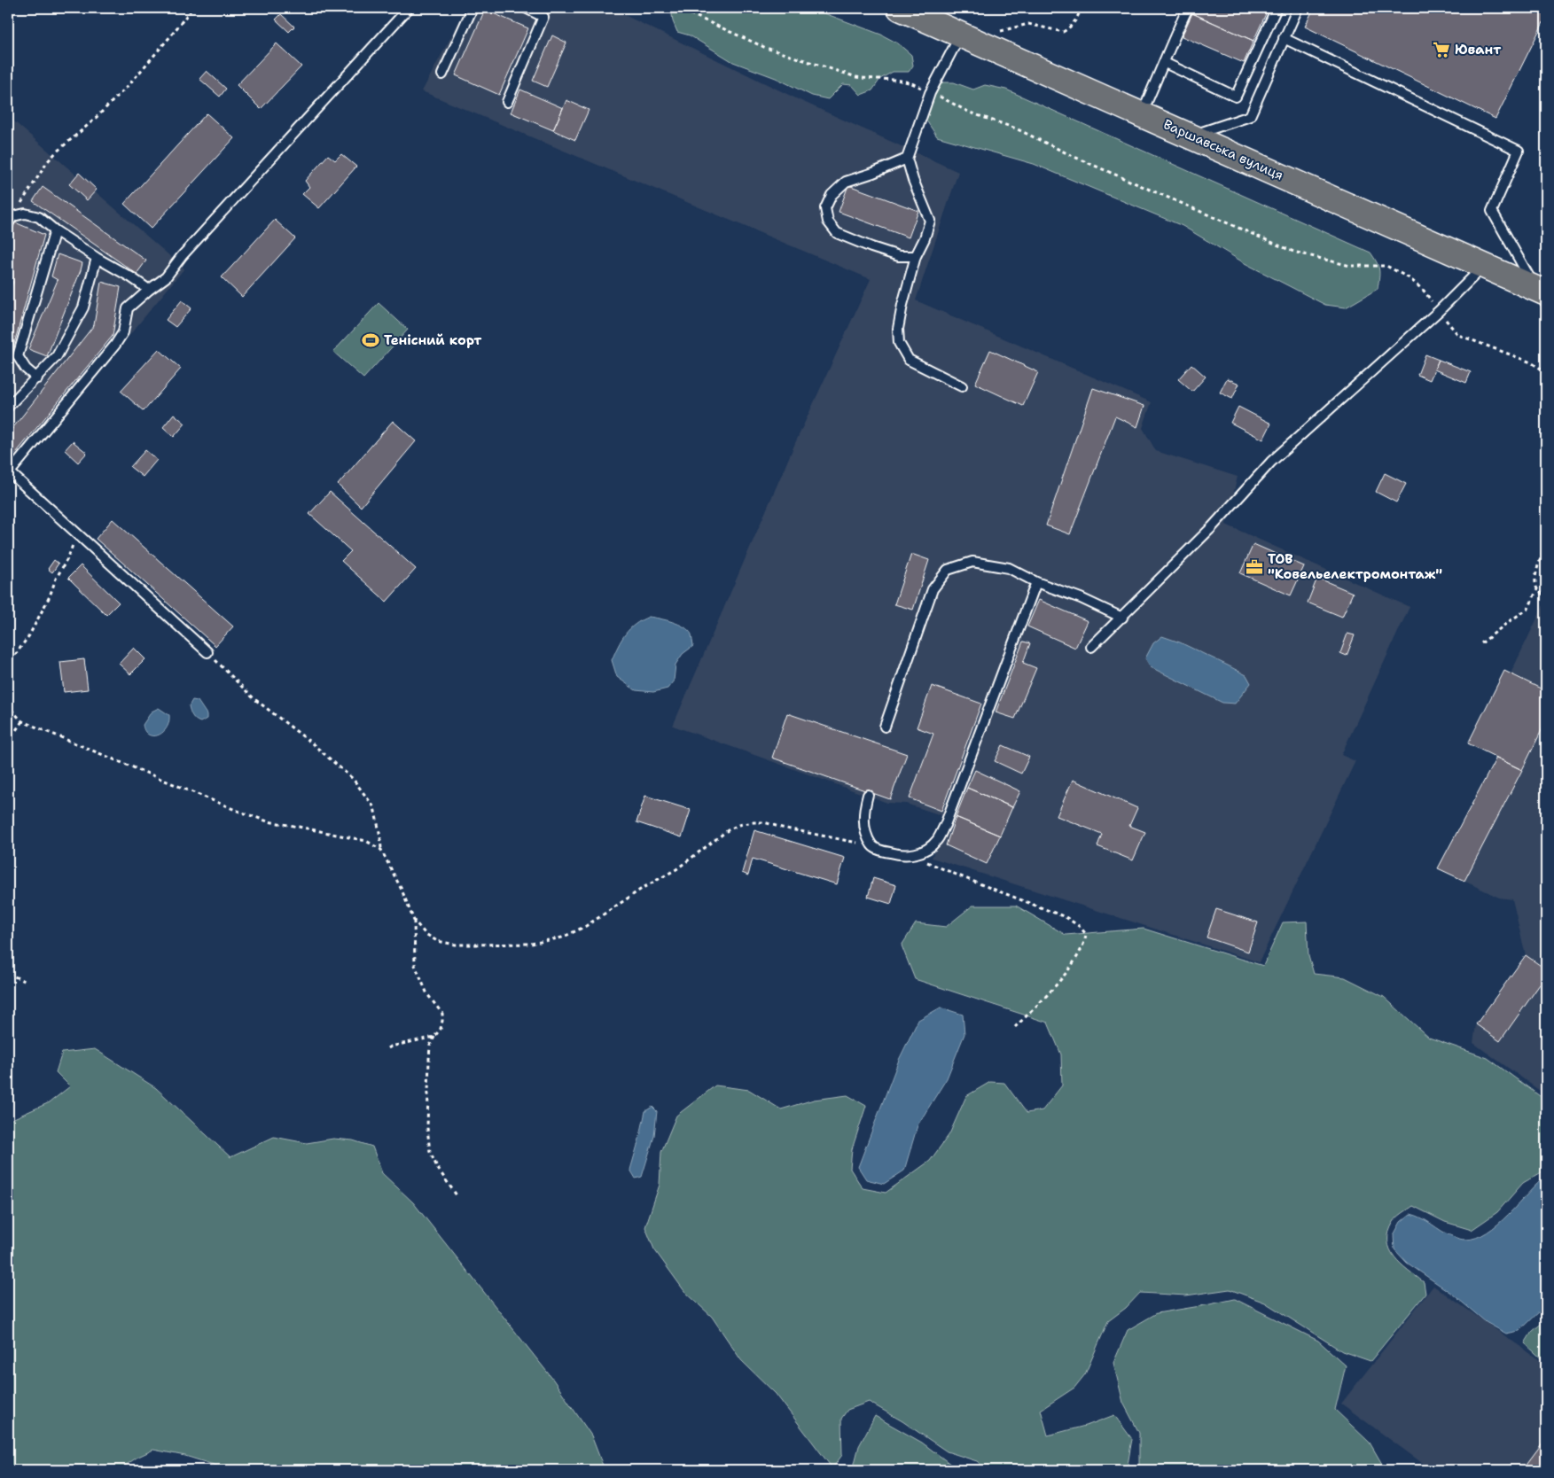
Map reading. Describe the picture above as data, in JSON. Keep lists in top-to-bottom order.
{
  "streets": {
    "highway": ["Варшавська вулиця"]
  },
  "places": {
    "supermarket": ["Ювант"],
    "sports": ["Тенісний корт"],
    "office": ["ТОВ \"Ковельелектромонтаж\""]
  }
}
